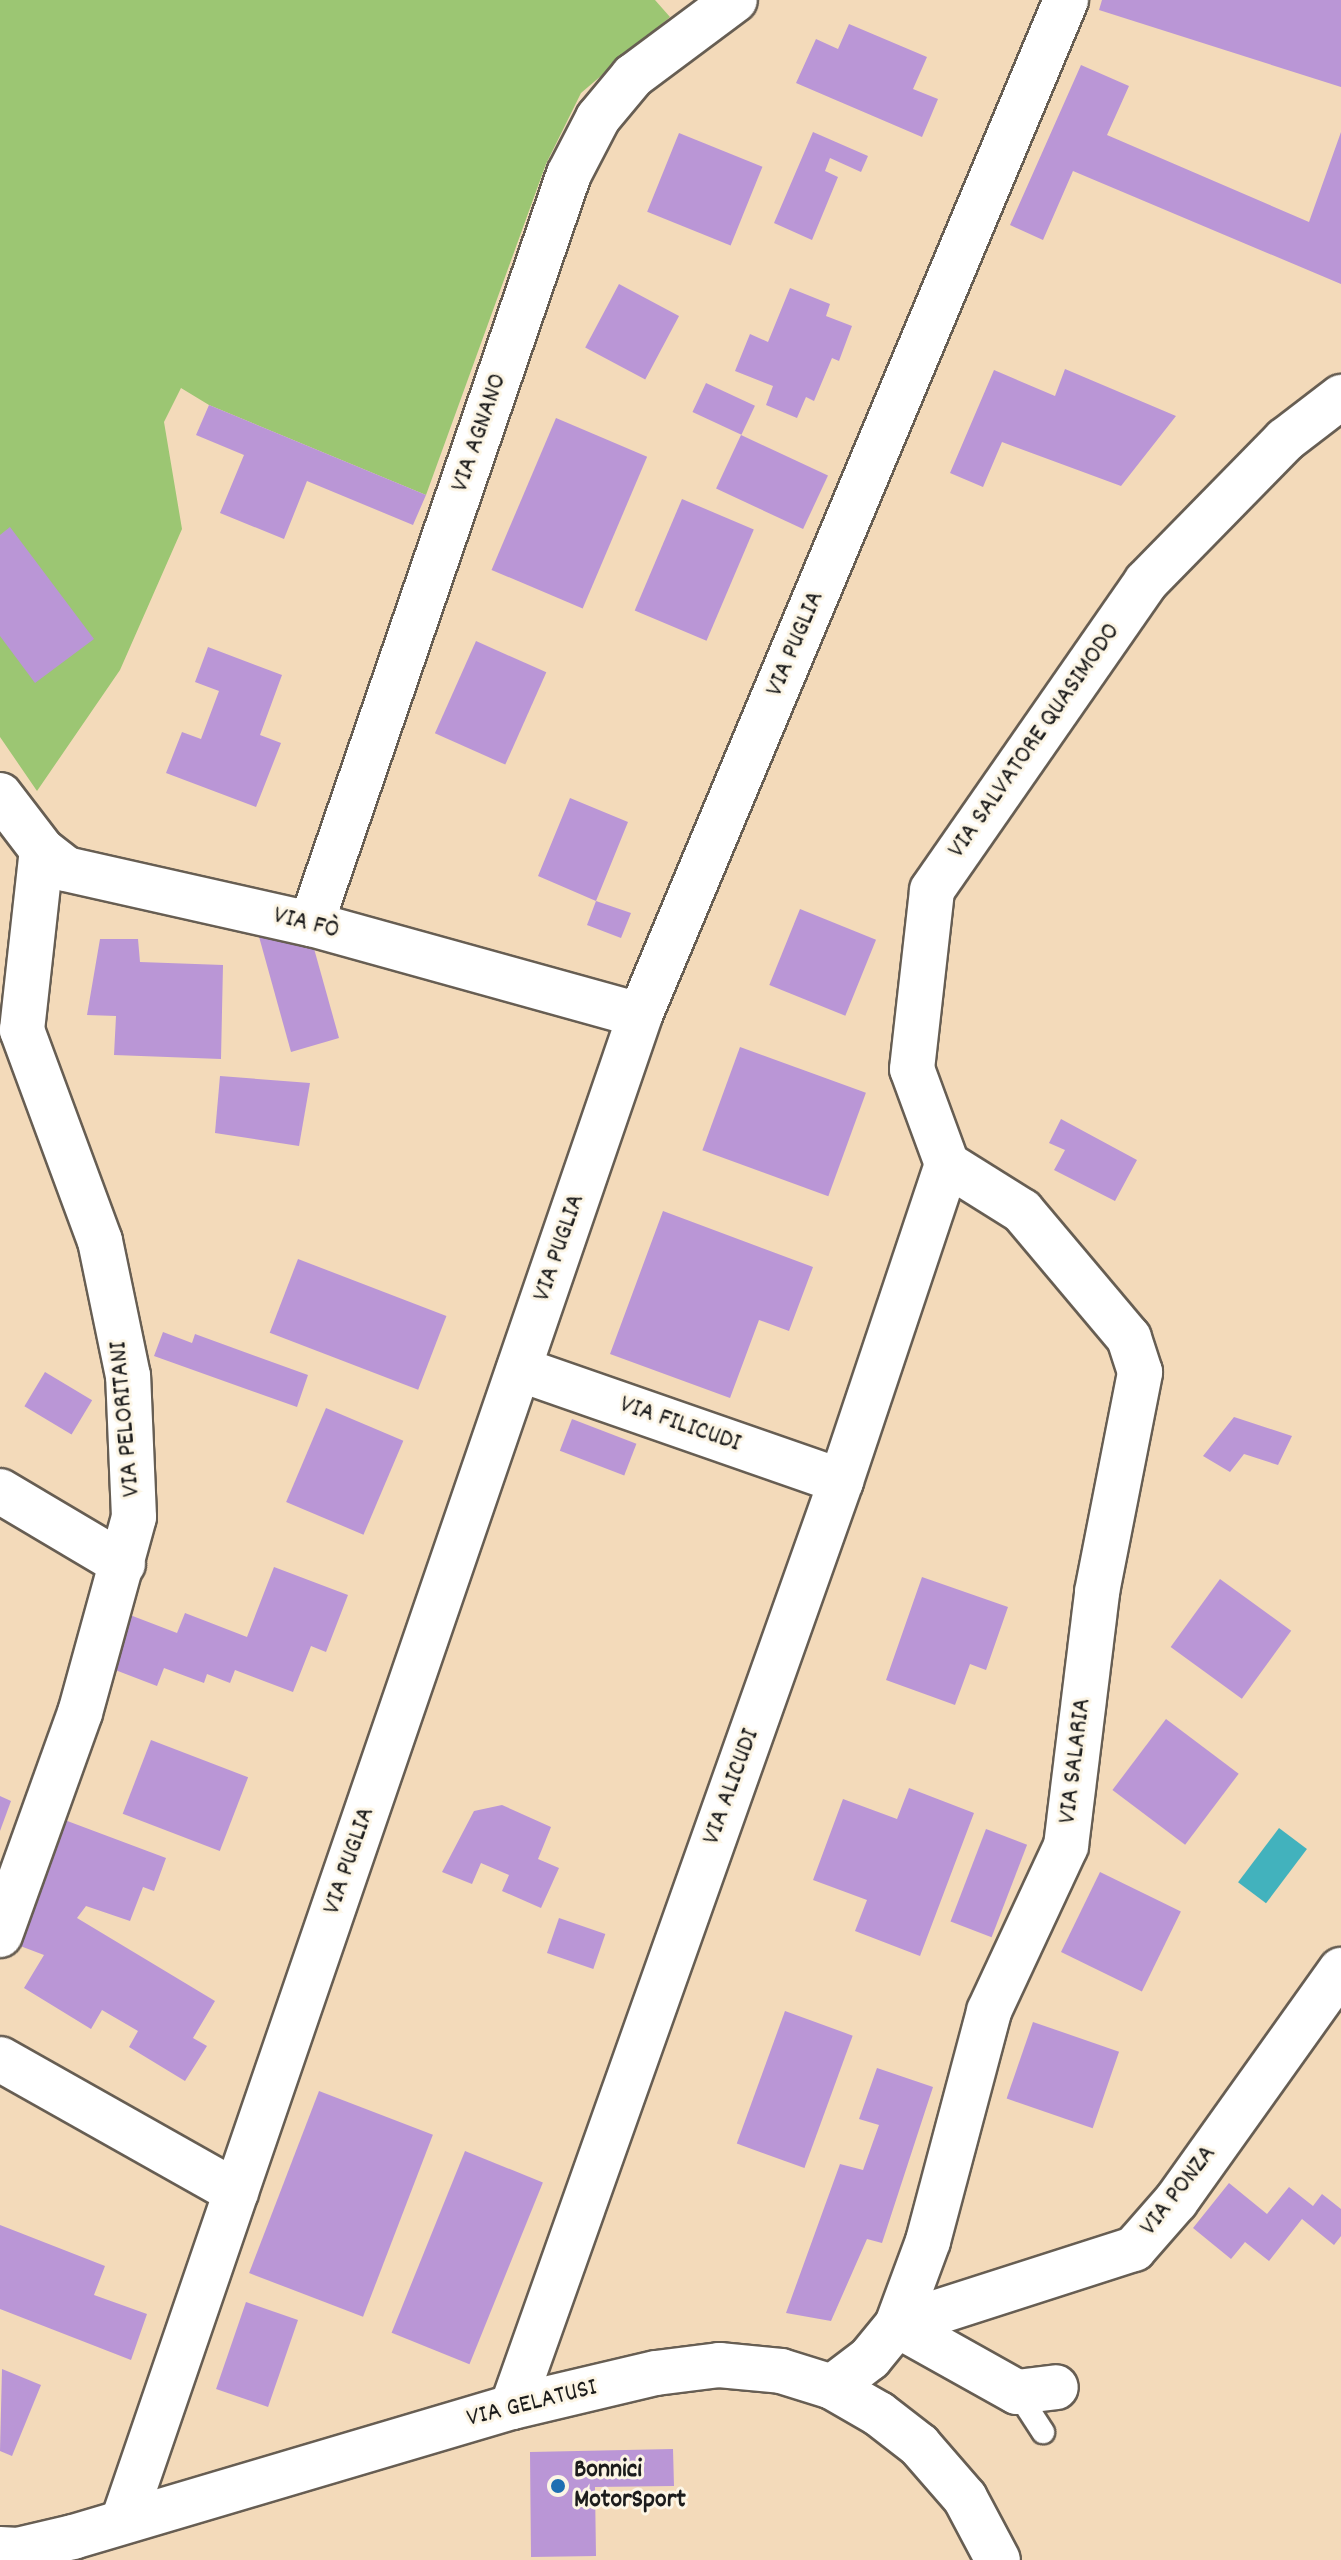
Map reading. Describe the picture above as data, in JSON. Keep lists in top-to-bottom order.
{
  "streets": {
    "street": [
      "VIA AGNANO",
      "VIA PUGLIA",
      "VIA SALVATORE QUASIMODO",
      "VIA FÒ",
      "VIA PELORITANI",
      "VIA FILICUDI",
      "VIA SALARIA",
      "VIA ALICUDI",
      "VIA PONZA",
      "VIA GELATUSI"
    ]
  },
  "crossings": [
    ["VIA AGNANO", "VIA FÒ"],
    ["VIA PUGLIA", "VIA FÒ"],
    ["VIA PUGLIA", "VIA FILICUDI"],
    ["VIA PUGLIA", "VIA GELATUSI"],
    ["VIA SALVATORE QUASIMODO", "VIA SALARIA"],
    ["VIA SALVATORE QUASIMODO", "VIA ALICUDI"],
    ["VIA FÒ", "VIA PELORITANI"],
    ["VIA FILICUDI", "VIA ALICUDI"],
    ["VIA SALARIA", "VIA ALICUDI"],
    ["VIA SALARIA", "VIA PONZA"],
    ["VIA SALARIA", "VIA GELATUSI"],
    ["VIA ALICUDI", "VIA GELATUSI"]
  ],
  "places": ["Bonnici MotorSport"]
}
